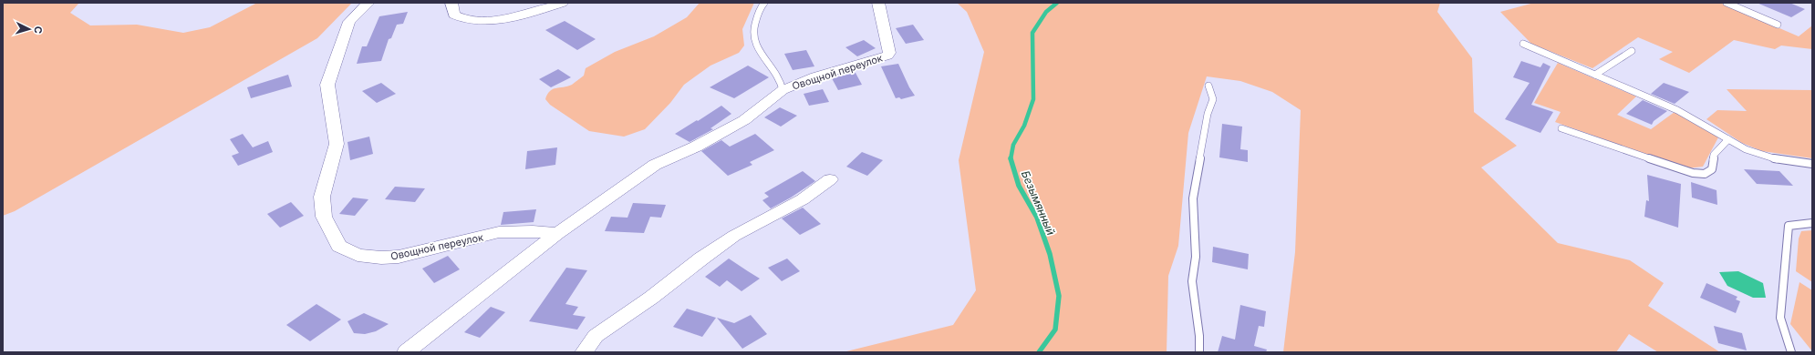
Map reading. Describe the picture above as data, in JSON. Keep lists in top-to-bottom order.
{
  "streets": {
    "street": ["Овощной переулок"]
  },
  "water": ["Безымянный"],
  "north": "right"
}
